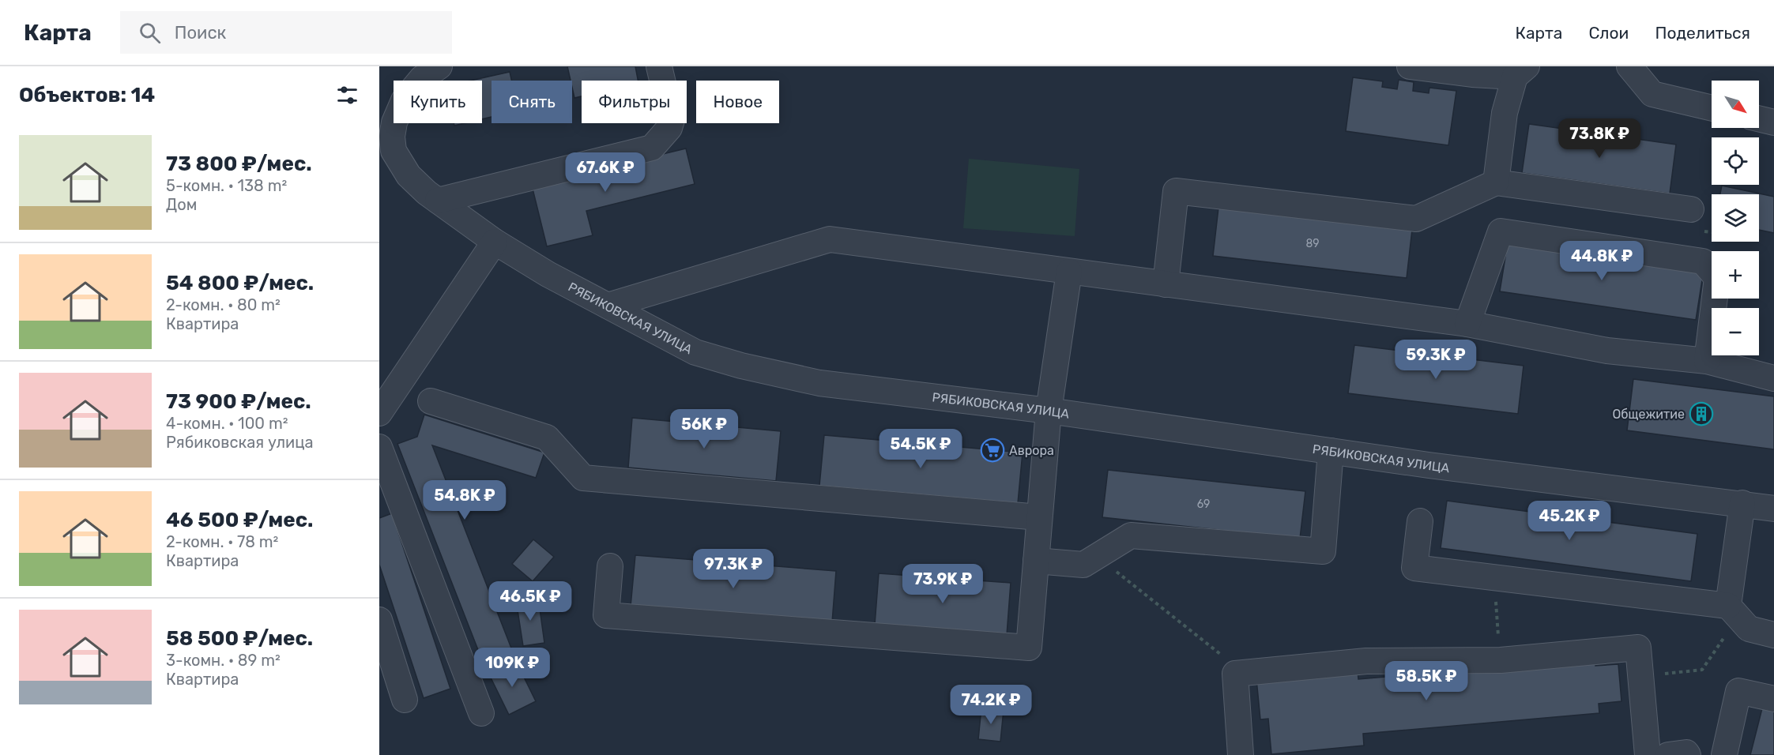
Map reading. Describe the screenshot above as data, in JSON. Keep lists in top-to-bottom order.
{
  "streets": {
    "street": ["РЯБИКОВСКАЯ УЛИЦА"]
  },
  "places": {
    "building": ["Общежитие"],
    "supermarket": ["Аврора"]
  },
  "house_numbers": ["89", "69"],
  "north": "bottom right",
  "page": {
    "header": "Карта",
    "search": "Поиск",
    "nav": ["Карта", "Слои", "Поделиться"],
    "heading": "Объектов: 14",
    "map_buttons": ["+", "−"],
    "chip": [
      "Купить",
      "Снять",
      "Фильтры",
      "Новое"
    ],
    "price": [
      "73.8K ₽",
      "67.6K ₽",
      "44.8K ₽",
      "59.3K ₽",
      "56K ₽",
      "54.5K ₽",
      "54.8K ₽",
      "45.2K ₽",
      "97.3K ₽",
      "73.9K ₽",
      "46.5K ₽",
      "109K ₽",
      "58.5K ₽",
      "74.2K ₽"
    ],
    "list": [
      {
        "name": "73 800 ₽/мес.",
        "note": "5-комн. · 138 m² · Дом"
      },
      {
        "name": "54 800 ₽/мес.",
        "note": "2-комн. · 80 m² · Квартира"
      },
      {
        "name": "73 900 ₽/мес.",
        "note": "4-комн. · 100 m² · Рябиковская улица"
      },
      {
        "name": "46 500 ₽/мес.",
        "note": "2-комн. · 78 m² · Квартира"
      },
      {
        "name": "58 500 ₽/мес.",
        "note": "3-комн. · 89 m² · Квартира"
      }
    ]
  }
}
